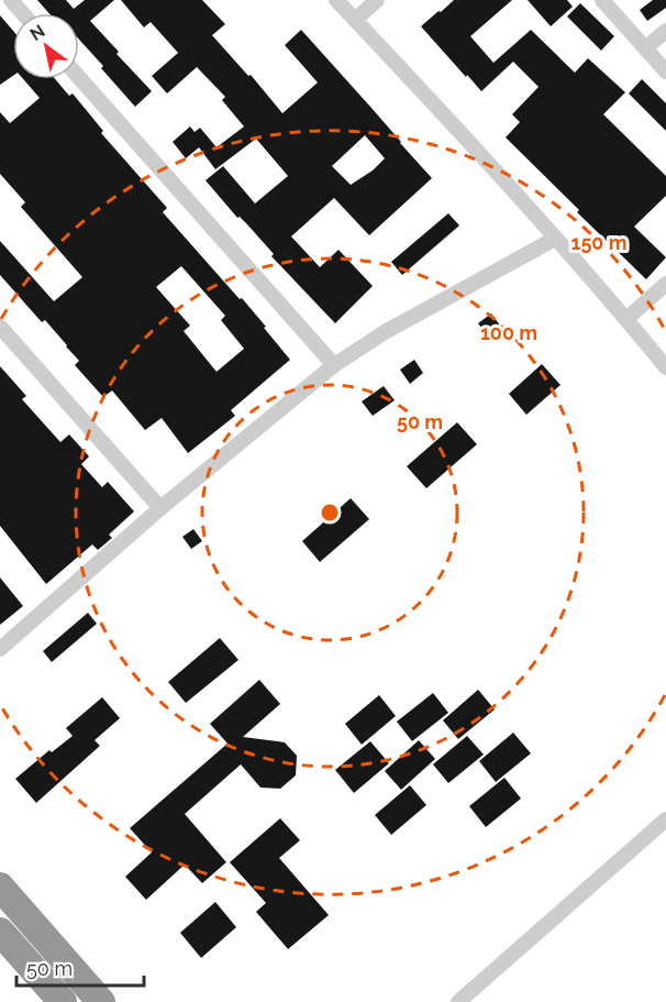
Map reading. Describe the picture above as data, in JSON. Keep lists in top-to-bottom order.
{
  "scale_bar": "50 m",
  "north": "top left",
  "rings": ["150 m", "100 m", "50 m"]
}
